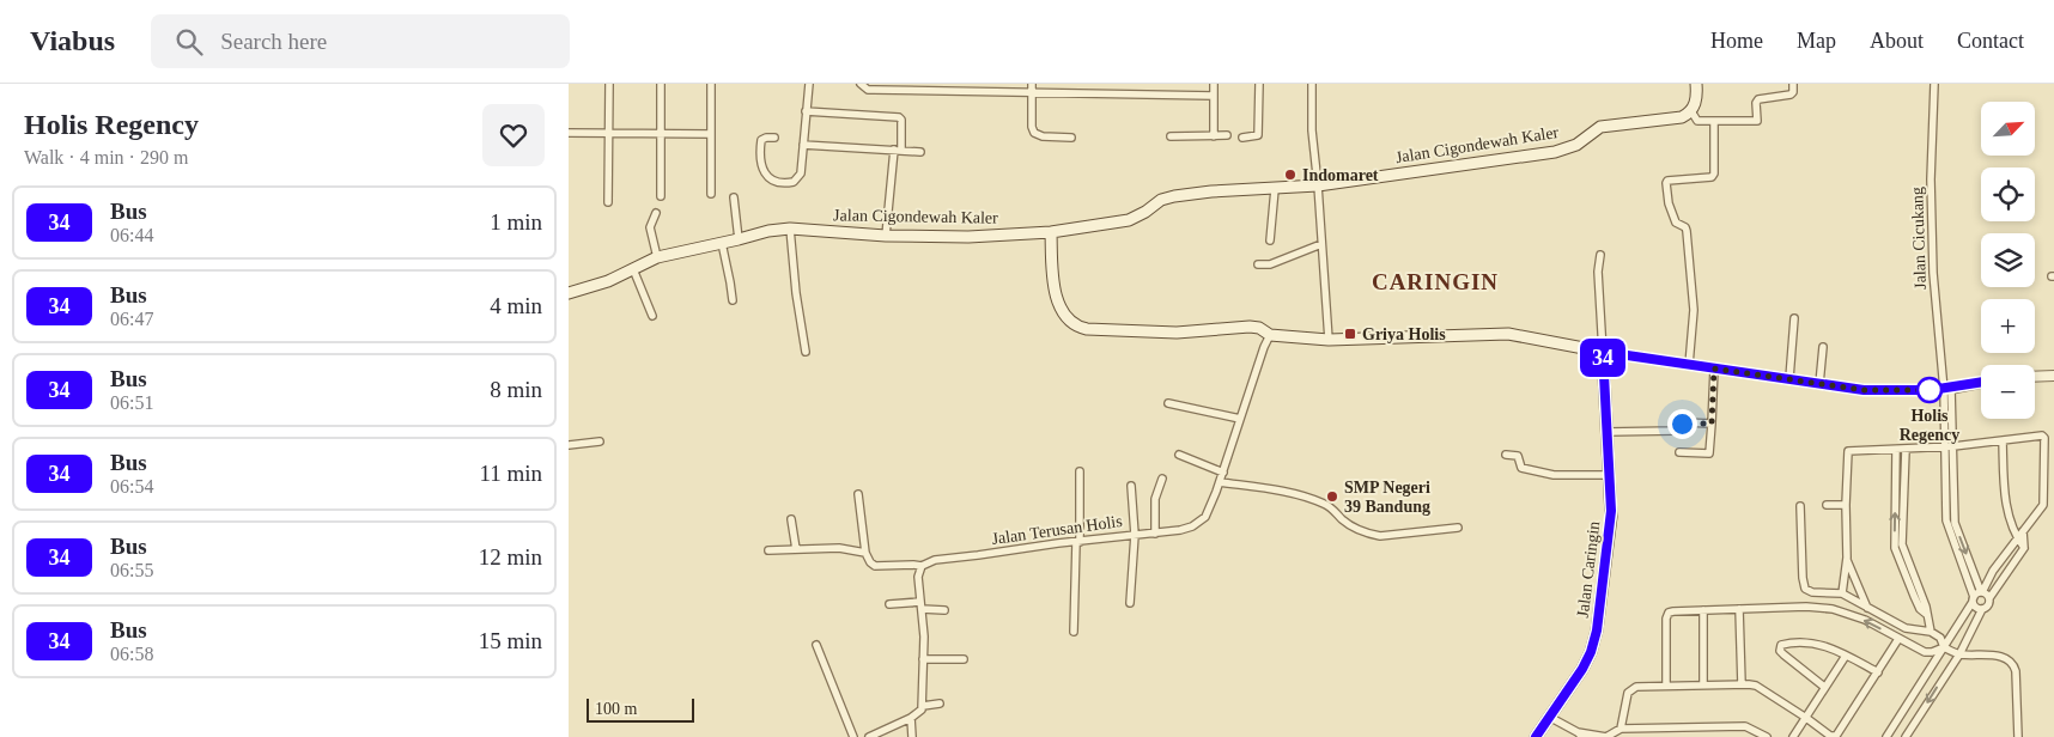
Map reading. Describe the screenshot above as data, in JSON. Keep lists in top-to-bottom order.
{
  "streets": {
    "main road": ["Jalan Cigondewah Kaler", "Jalan Caringin"],
    "street": ["Jalan Cicukang", "Jalan Terusan Holis"]
  },
  "districts": ["CARINGIN"],
  "places": {
    "other": ["Indomaret", "Holis Regency", "SMP Negeri 39 Bandung"],
    "transit": ["Griya Holis"]
  },
  "lines": ["bus line 34"],
  "scale_bar": "100 m",
  "north": "top right",
  "page": {
    "header": "Viabus",
    "search": "Search here",
    "nav": [
      "Home",
      "Map",
      "About",
      "Contact"
    ],
    "heading": ["Holis Regency", "Walk · 4 min · 290 m"],
    "on_map": "34",
    "map_buttons": ["+", "−"],
    "list": [
      {
        "mark": "34",
        "name": "Bus",
        "note": "06:44",
        "value": "1 min"
      },
      {
        "mark": "34",
        "name": "Bus",
        "note": "06:47",
        "value": "4 min"
      },
      {
        "mark": "34",
        "name": "Bus",
        "note": "06:51",
        "value": "8 min"
      },
      {
        "mark": "34",
        "name": "Bus",
        "note": "06:54",
        "value": "11 min"
      },
      {
        "mark": "34",
        "name": "Bus",
        "note": "06:55",
        "value": "12 min"
      },
      {
        "mark": "34",
        "name": "Bus",
        "note": "06:58",
        "value": "15 min"
      }
    ],
    "scale": "100 m"
  }
}
